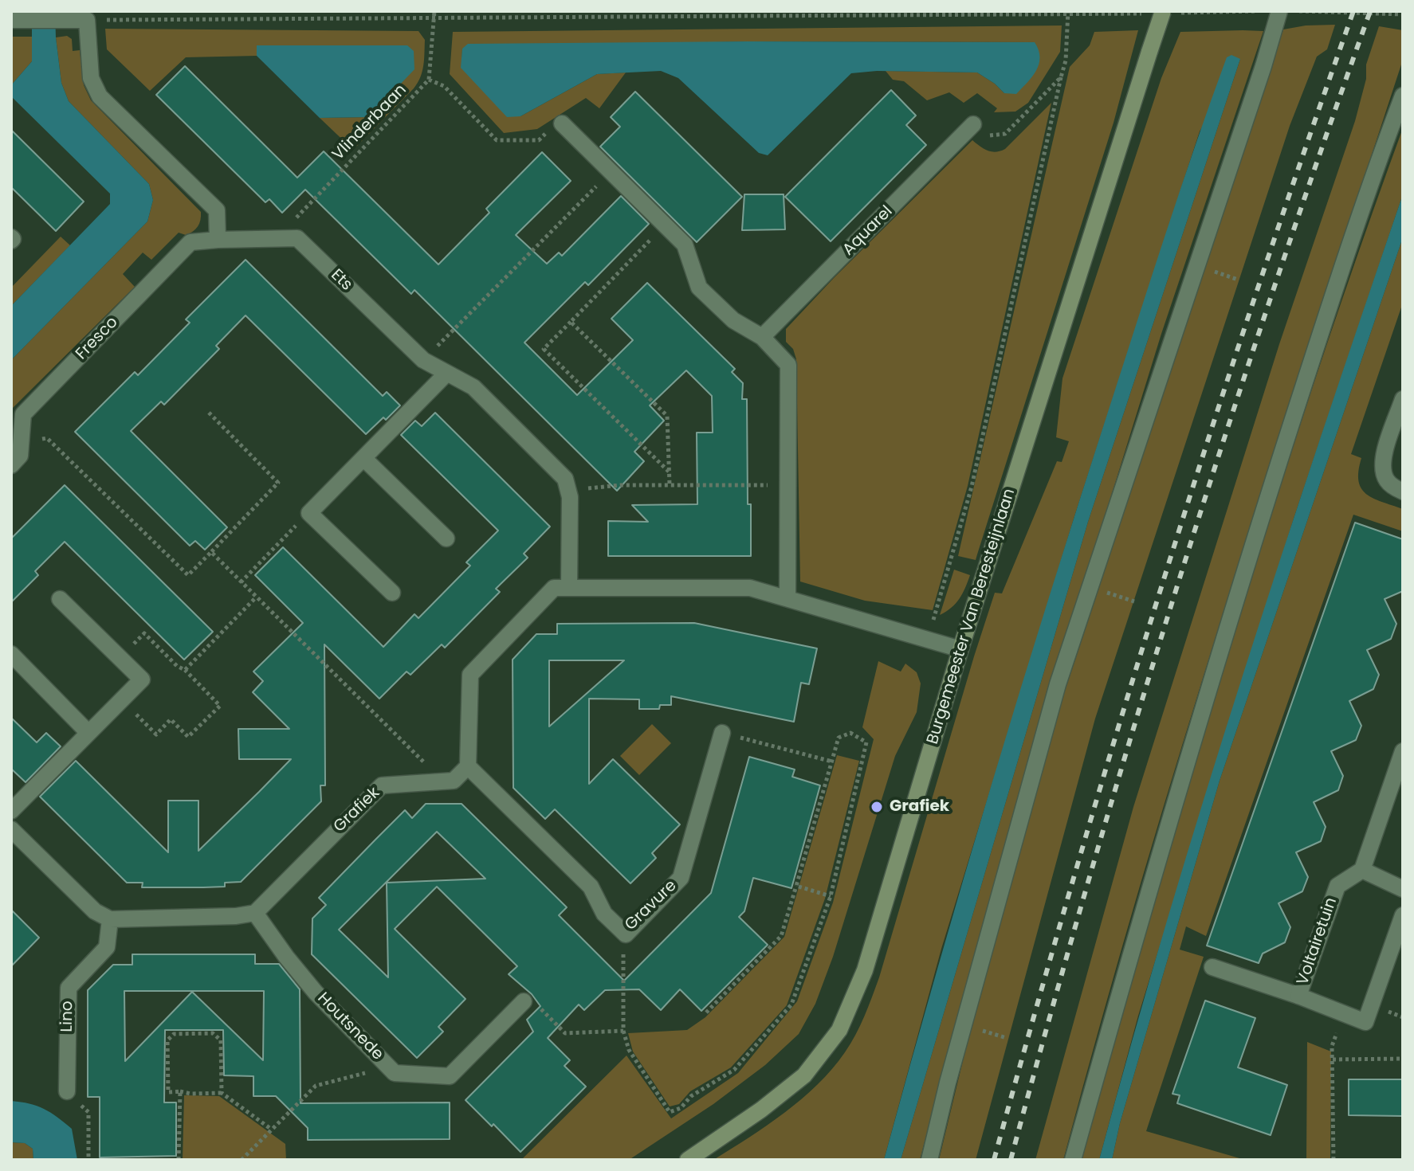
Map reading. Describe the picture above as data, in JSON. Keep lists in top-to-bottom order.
{
  "streets": {
    "main road": ["Burgemeester Van Beresteijnlaan"],
    "street": [
      "Aquarel",
      "Ets",
      "Fresco",
      "Grafiek",
      "Gravure",
      "Voltairetuin",
      "Lino",
      "Houtsnede"
    ],
    "path": ["Vlinderbaan"]
  },
  "crossings": [
    ["Vlinderbaan", "Ets"],
    ["Grafiek", "Gravure"],
    ["Grafiek", "Houtsnede"]
  ],
  "places": ["Grafiek"]
}
